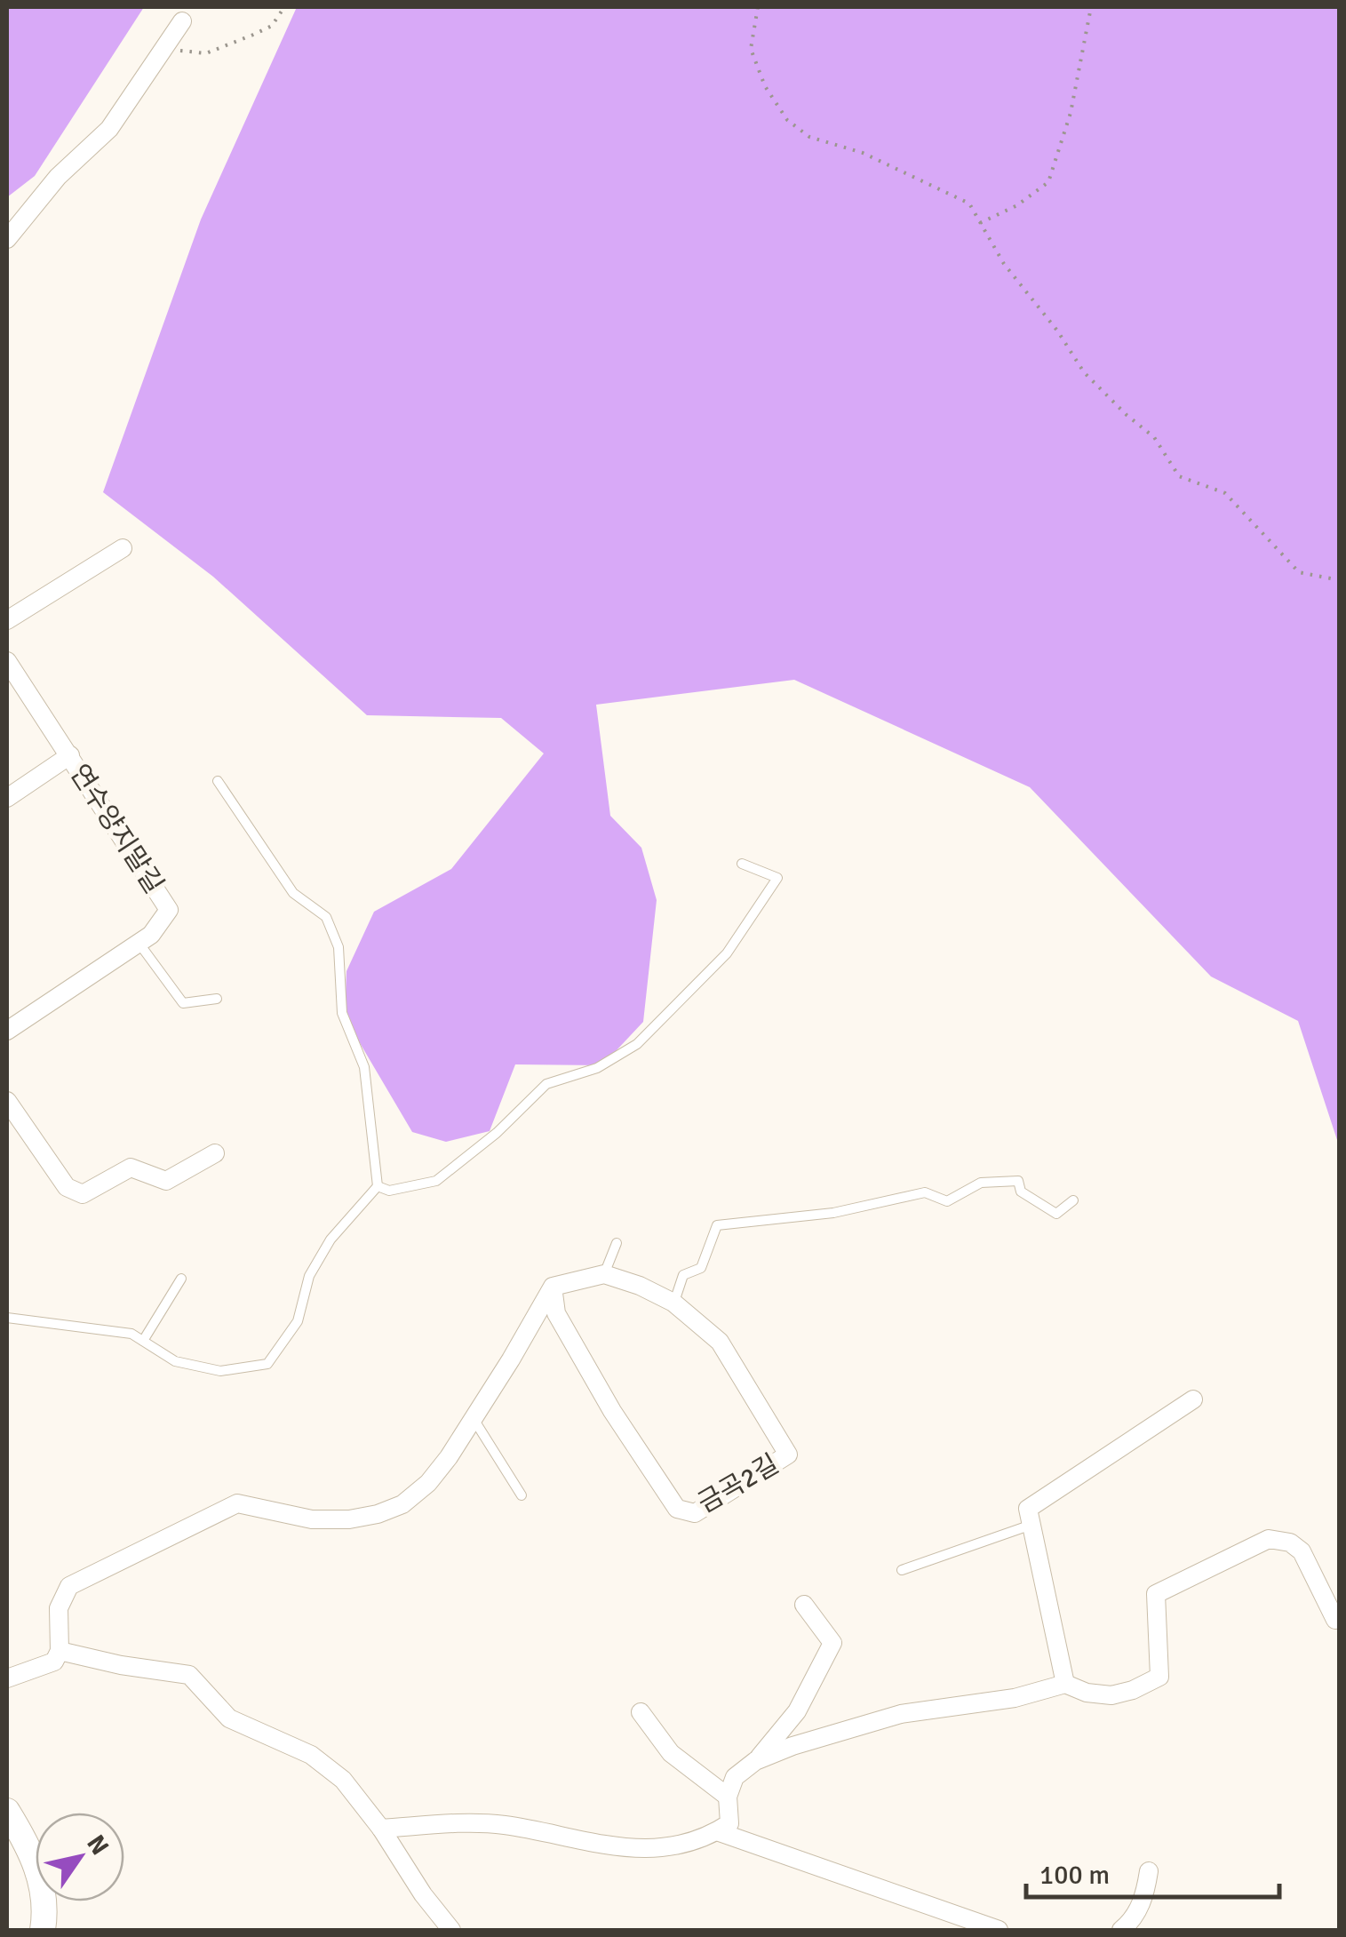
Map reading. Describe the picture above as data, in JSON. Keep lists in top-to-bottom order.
{
  "streets": {
    "street": ["연수양지말길", "금곡2길"]
  },
  "scale_bar": "100 m",
  "north": "top right"
}
